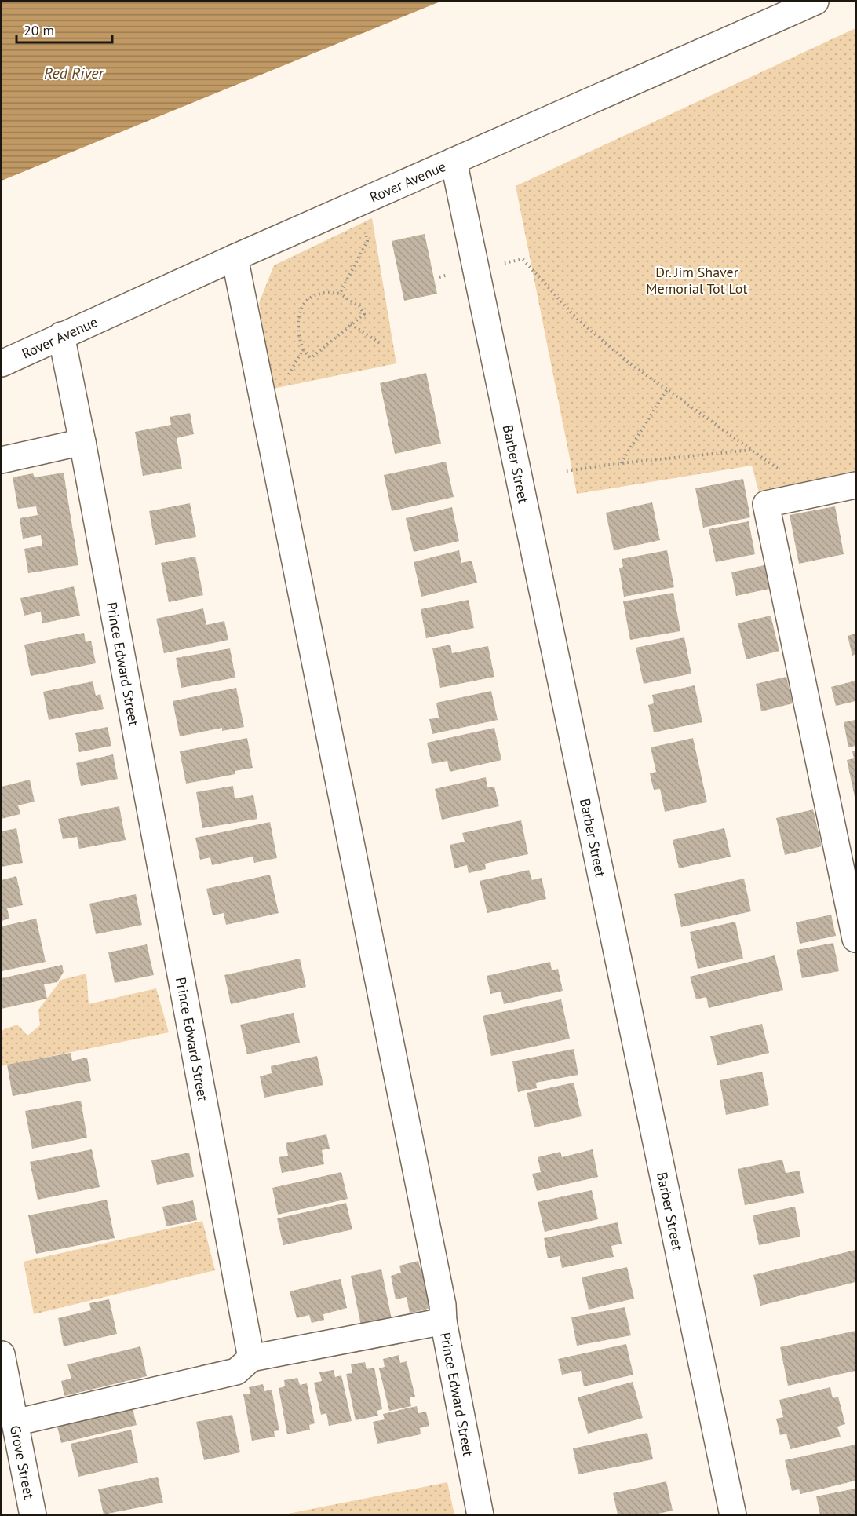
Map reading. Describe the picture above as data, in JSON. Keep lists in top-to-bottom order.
{
  "streets": {
    "street": [
      "Rover Avenue",
      "Barber Street",
      "Prince Edward Street",
      "Grove Street"
    ]
  },
  "crossings": [
    ["Rover Avenue", "Barber Street"],
    ["Rover Avenue", "Prince Edward Street"]
  ],
  "water": ["Red River"],
  "parks": ["Dr. Jim Shaver Memorial Tot Lot"],
  "scale_bar": "20 m"
}
